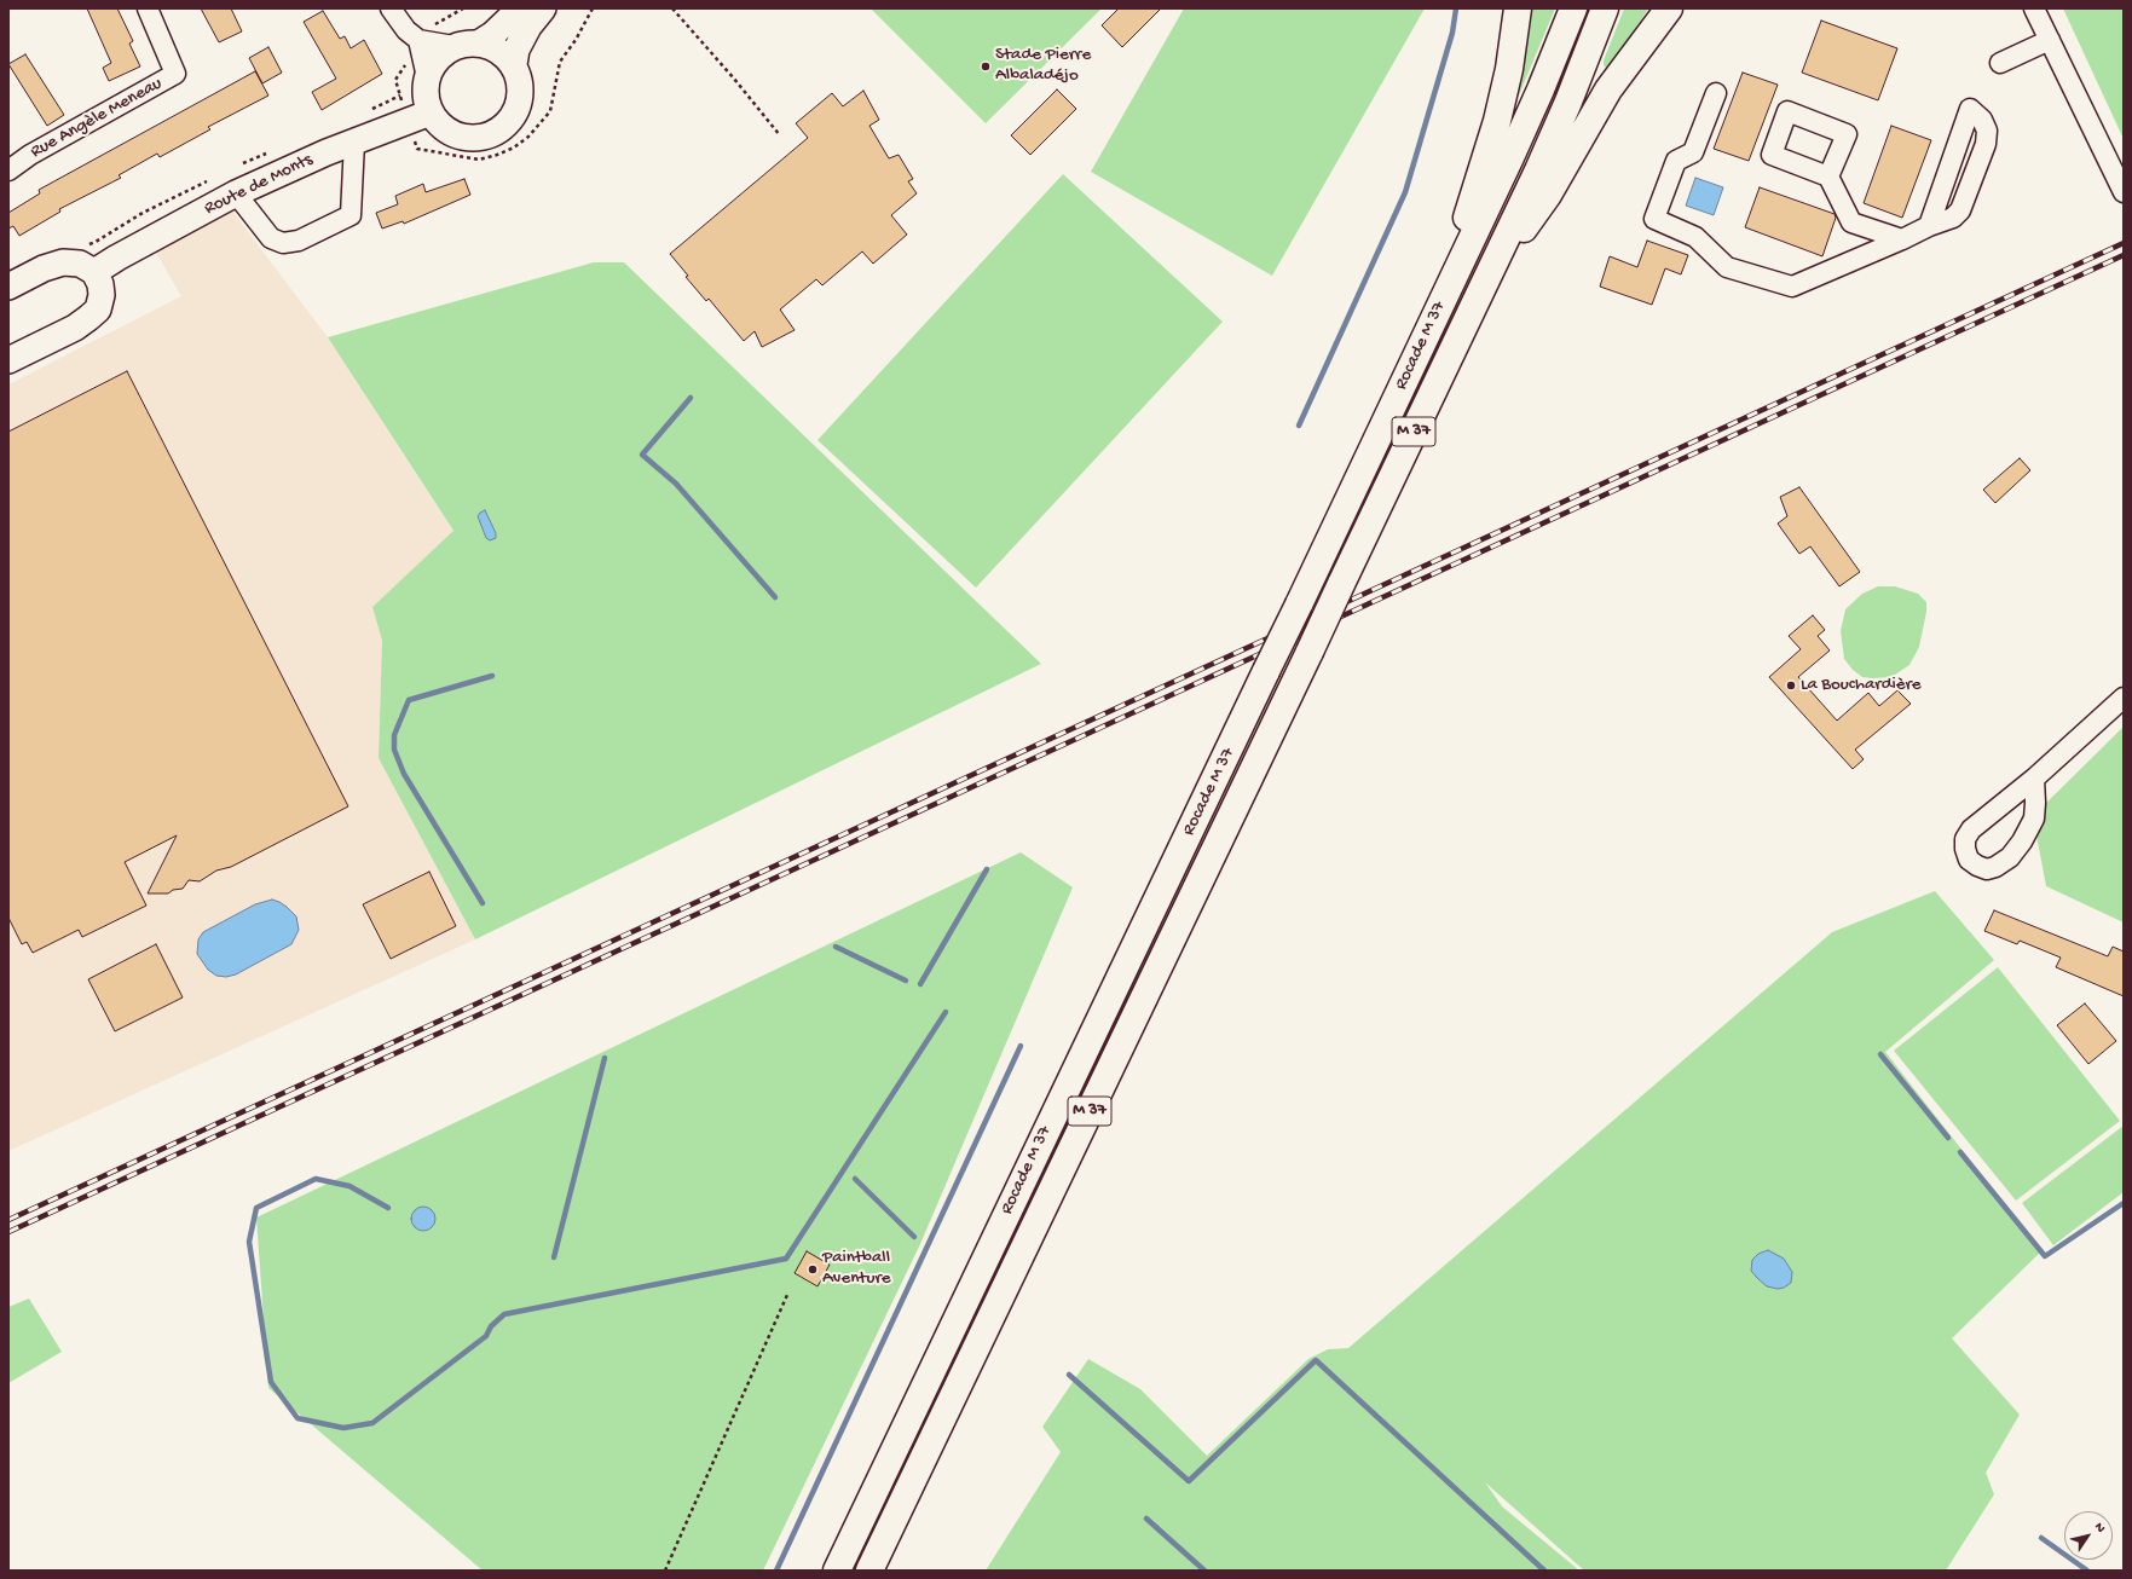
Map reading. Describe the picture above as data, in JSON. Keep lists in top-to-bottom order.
{
  "streets": {
    "highway": ["Rocade M 37", "M 37"],
    "main road": ["Route de Monts"],
    "street": ["Rue Angèle Meneau"]
  },
  "places": ["Stade Pierre Albaladéjo", "La Bouchardière", "Paintball Aventure"],
  "north": "top right"
}
